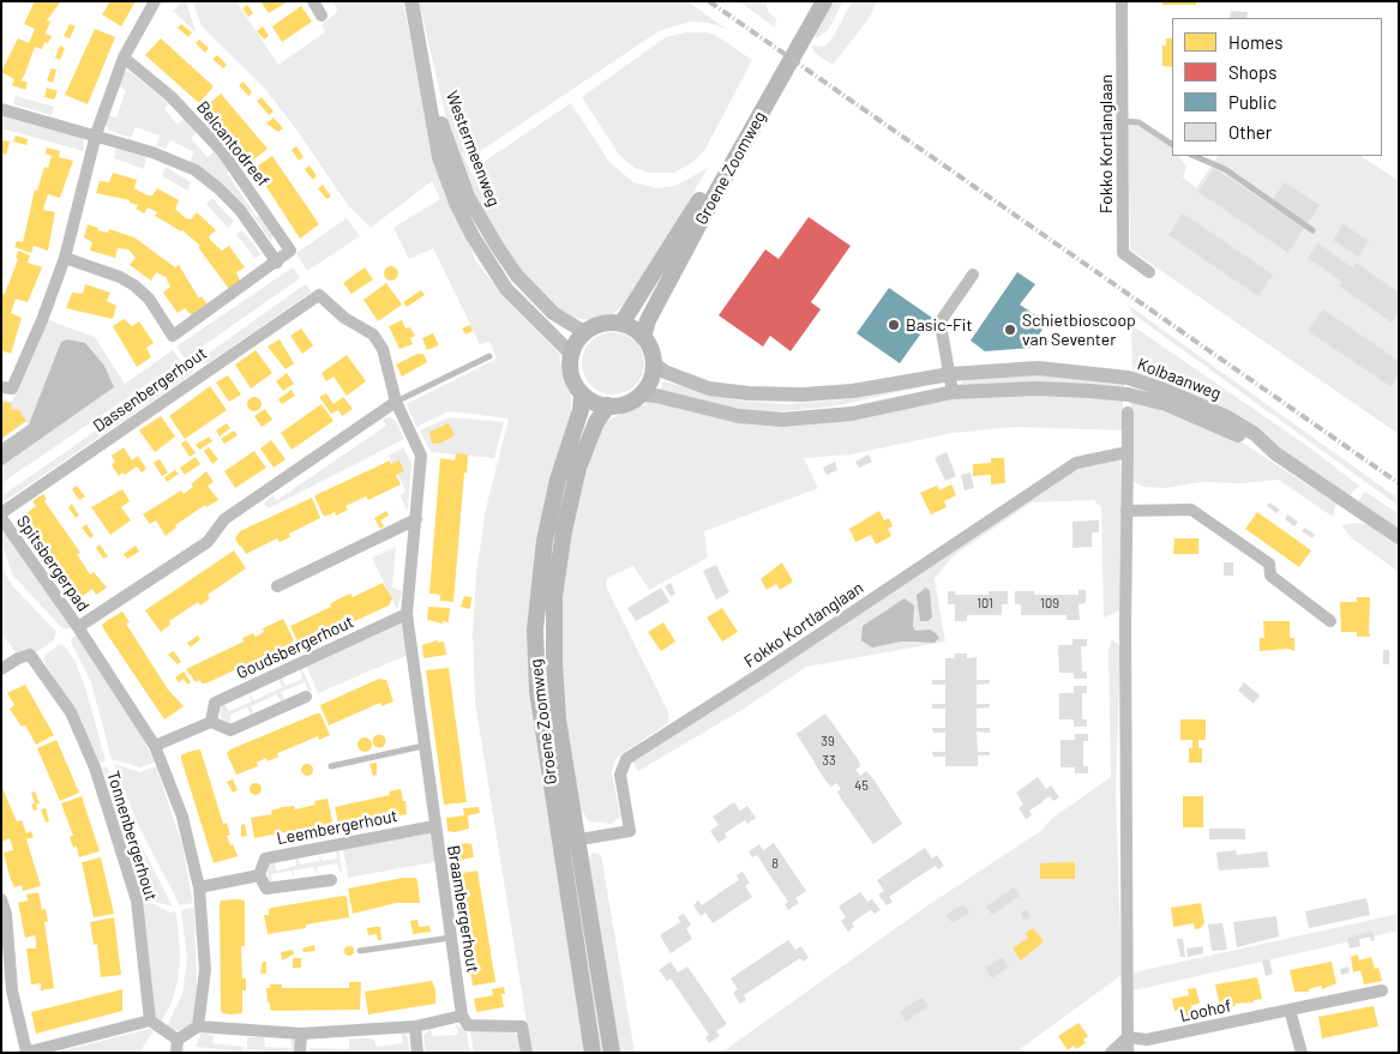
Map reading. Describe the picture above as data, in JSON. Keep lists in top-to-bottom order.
{
  "streets": {
    "main road": ["Groene Zoomweg"],
    "street": [
      "Belcantodreef",
      "Fokko Kortlanglaan",
      "Westermeenweg",
      "Kolbaanweg",
      "Dassenbergerhout",
      "Spitsbergerpad",
      "Goudsbergerhout",
      "Leembergerhout",
      "Tonnenbergerhout",
      "Braambergerhout",
      "Loohof"
    ]
  },
  "crossings": [
    ["Fokko Kortlanglaan", "Groene Zoomweg"],
    ["Westermeenweg", "Groene Zoomweg"],
    ["Westermeenweg", "Kolbaanweg"],
    ["Groene Zoomweg", "Kolbaanweg"],
    ["Dassenbergerhout", "Spitsbergerpad"],
    ["Dassenbergerhout", "Braambergerhout"],
    ["Goudsbergerhout", "Braambergerhout"],
    ["Leembergerhout", "Braambergerhout"]
  ],
  "places": ["Basic-Fit", "Schietbioscoop van Seventer"],
  "house_numbers": [
    "101",
    "109",
    "39",
    "33",
    "45",
    "8"
  ],
  "legend": [
    "Homes",
    "Shops",
    "Public",
    "Other"
  ]
}
